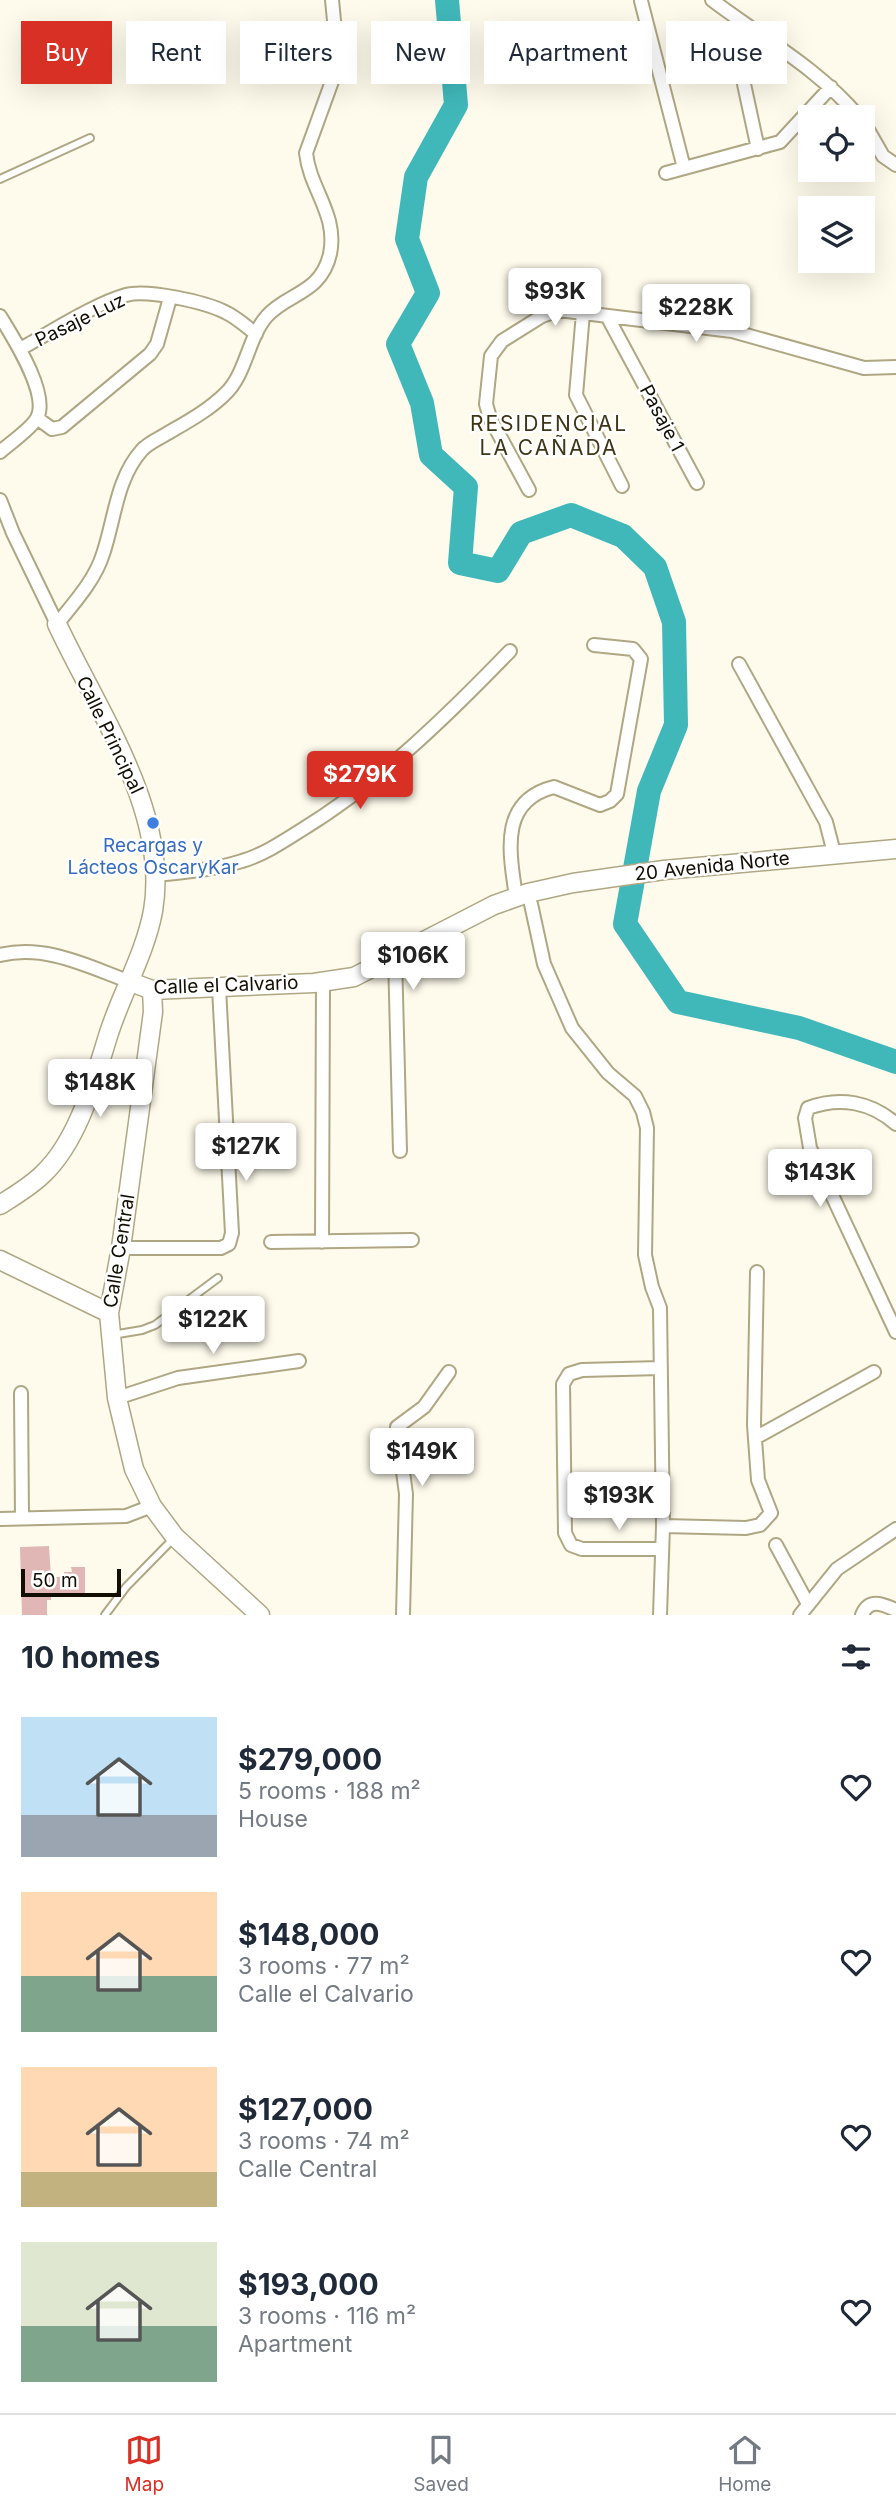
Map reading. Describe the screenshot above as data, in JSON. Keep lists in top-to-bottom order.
{
  "streets": {
    "street": [
      "Pasaje Luz",
      "Pasaje 1",
      "Calle Principal",
      "20 Avenida Norte",
      "Calle el Calvario",
      "Calle Central"
    ]
  },
  "crossings": [
    ["Calle Principal", "Calle el Calvario"],
    ["20 Avenida Norte", "Calle el Calvario"],
    ["Calle el Calvario", "Calle Central"]
  ],
  "districts": ["RESIDENCIAL LA CAÑADA"],
  "places": ["Recargas y Lácteos OscaryKar"],
  "scale_bar": "50 m",
  "page": {
    "chip": [
      "Buy",
      "Rent",
      "Filters",
      "New",
      "Apartment",
      "House"
    ],
    "price": [
      "$93K",
      "$228K",
      "$279K",
      "$106K",
      "$148K",
      "$127K",
      "$143K",
      "$122K",
      "$149K",
      "$193K"
    ],
    "scale": "50 m",
    "heading": "10 homes",
    "list": [
      {
        "name": "$279,000",
        "note": "5 rooms · 188 m² · House"
      },
      {
        "name": "$148,000",
        "note": "3 rooms · 77 m² · Calle el Calvario"
      },
      {
        "name": "$127,000",
        "note": "3 rooms · 74 m² · Calle Central"
      },
      {
        "name": "$193,000",
        "note": "3 rooms · 116 m² · Apartment"
      }
    ],
    "tabs": ["Map", "Saved", "Home"]
  }
}
